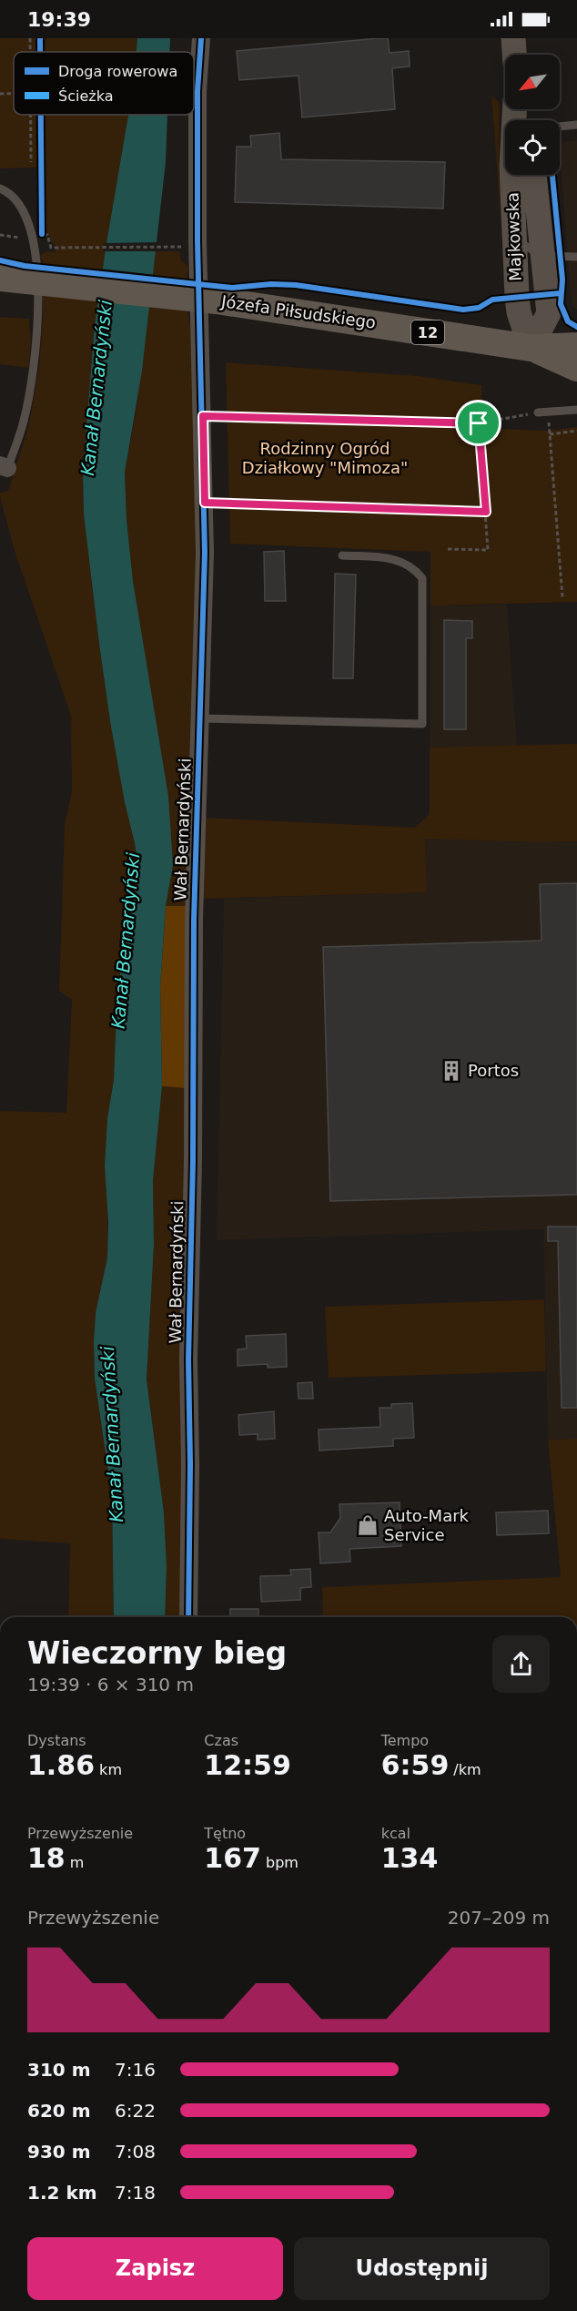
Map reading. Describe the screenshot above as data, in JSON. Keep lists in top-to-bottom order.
{
  "streets": {
    "main road": ["Majkowska", "Józefa Piłsudskiego", "12"],
    "street": ["Wał Bernardyński"]
  },
  "crossings": [
    ["Majkowska", "Józefa Piłsudskiego"]
  ],
  "water": ["Kanał Bernardyński"],
  "parks": ["Rodzinny Ogród Działkowy \"Mimoza\""],
  "places": {
    "building": ["Portos"],
    "shop": ["Auto-Mark Service"]
  },
  "legend": ["Droga rowerowa", "Ścieżka"],
  "north": "bottom left",
  "page": {
    "status": "19:39",
    "heading": ["Wieczorny bieg", "19:39 · 6 × 310 m"],
    "stats": [
      ["Dystans", "1.86 km"],
      ["Czas", "12:59"],
      ["Tempo", "6:59 /km"],
      ["Przewyższenie", "18 m"],
      ["Tętno", "167 bpm"],
      ["kcal", "134"]
    ],
    "chart": ["Przewyższenie", "207–209 m"],
    "list": [
      {
        "name": "310 m",
        "note": "7:16"
      },
      {
        "name": "620 m",
        "note": "6:22"
      },
      {
        "name": "930 m",
        "note": "7:08"
      },
      {
        "name": "1.2 km",
        "note": "7:18"
      }
    ],
    "buttons": ["Zapisz", "Udostępnij"]
  }
}
